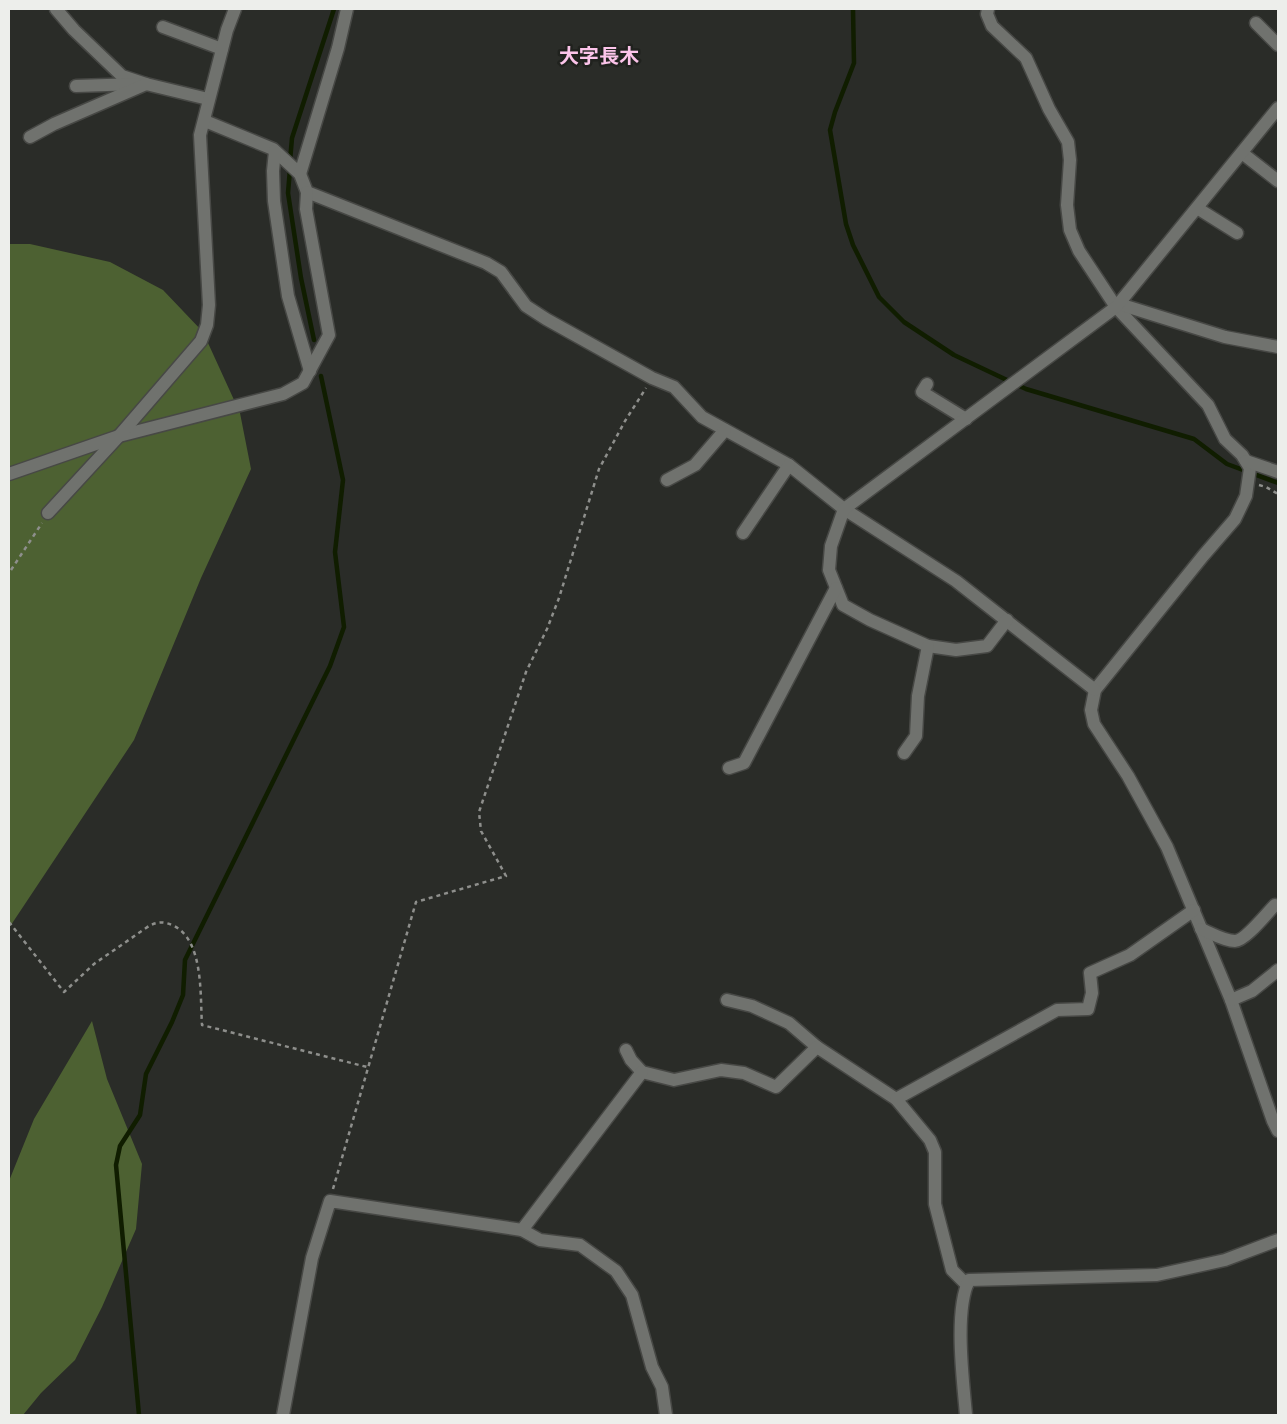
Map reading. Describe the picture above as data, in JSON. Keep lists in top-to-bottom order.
{
  "districts": ["大字長木"]
}
